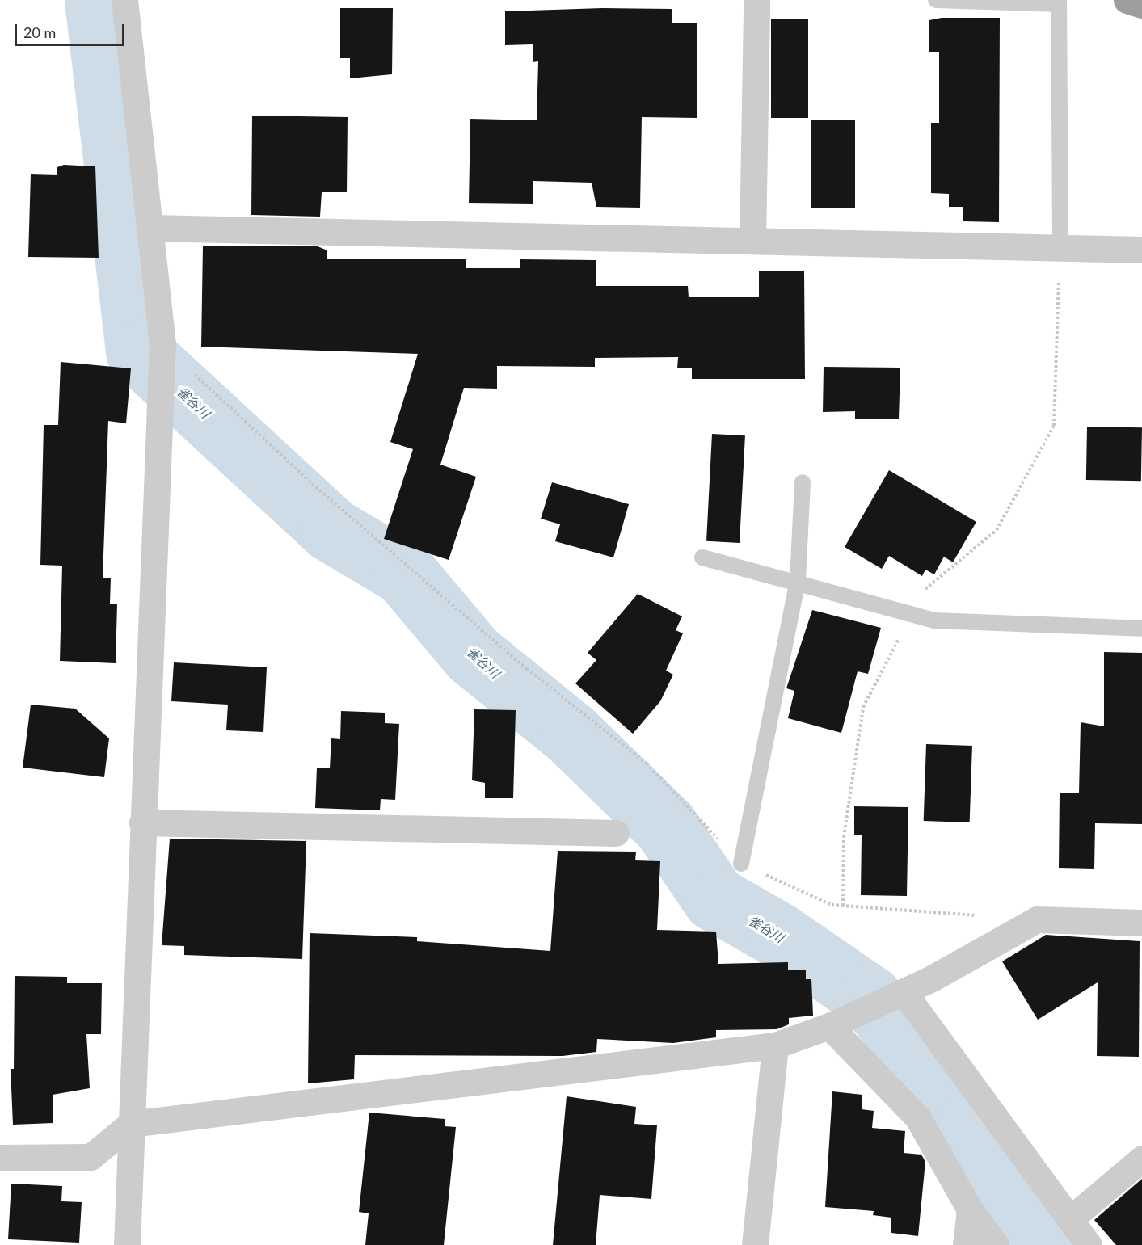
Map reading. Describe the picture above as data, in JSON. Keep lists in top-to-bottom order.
{
  "water": ["雀谷川"],
  "scale_bar": "20 m"
}
